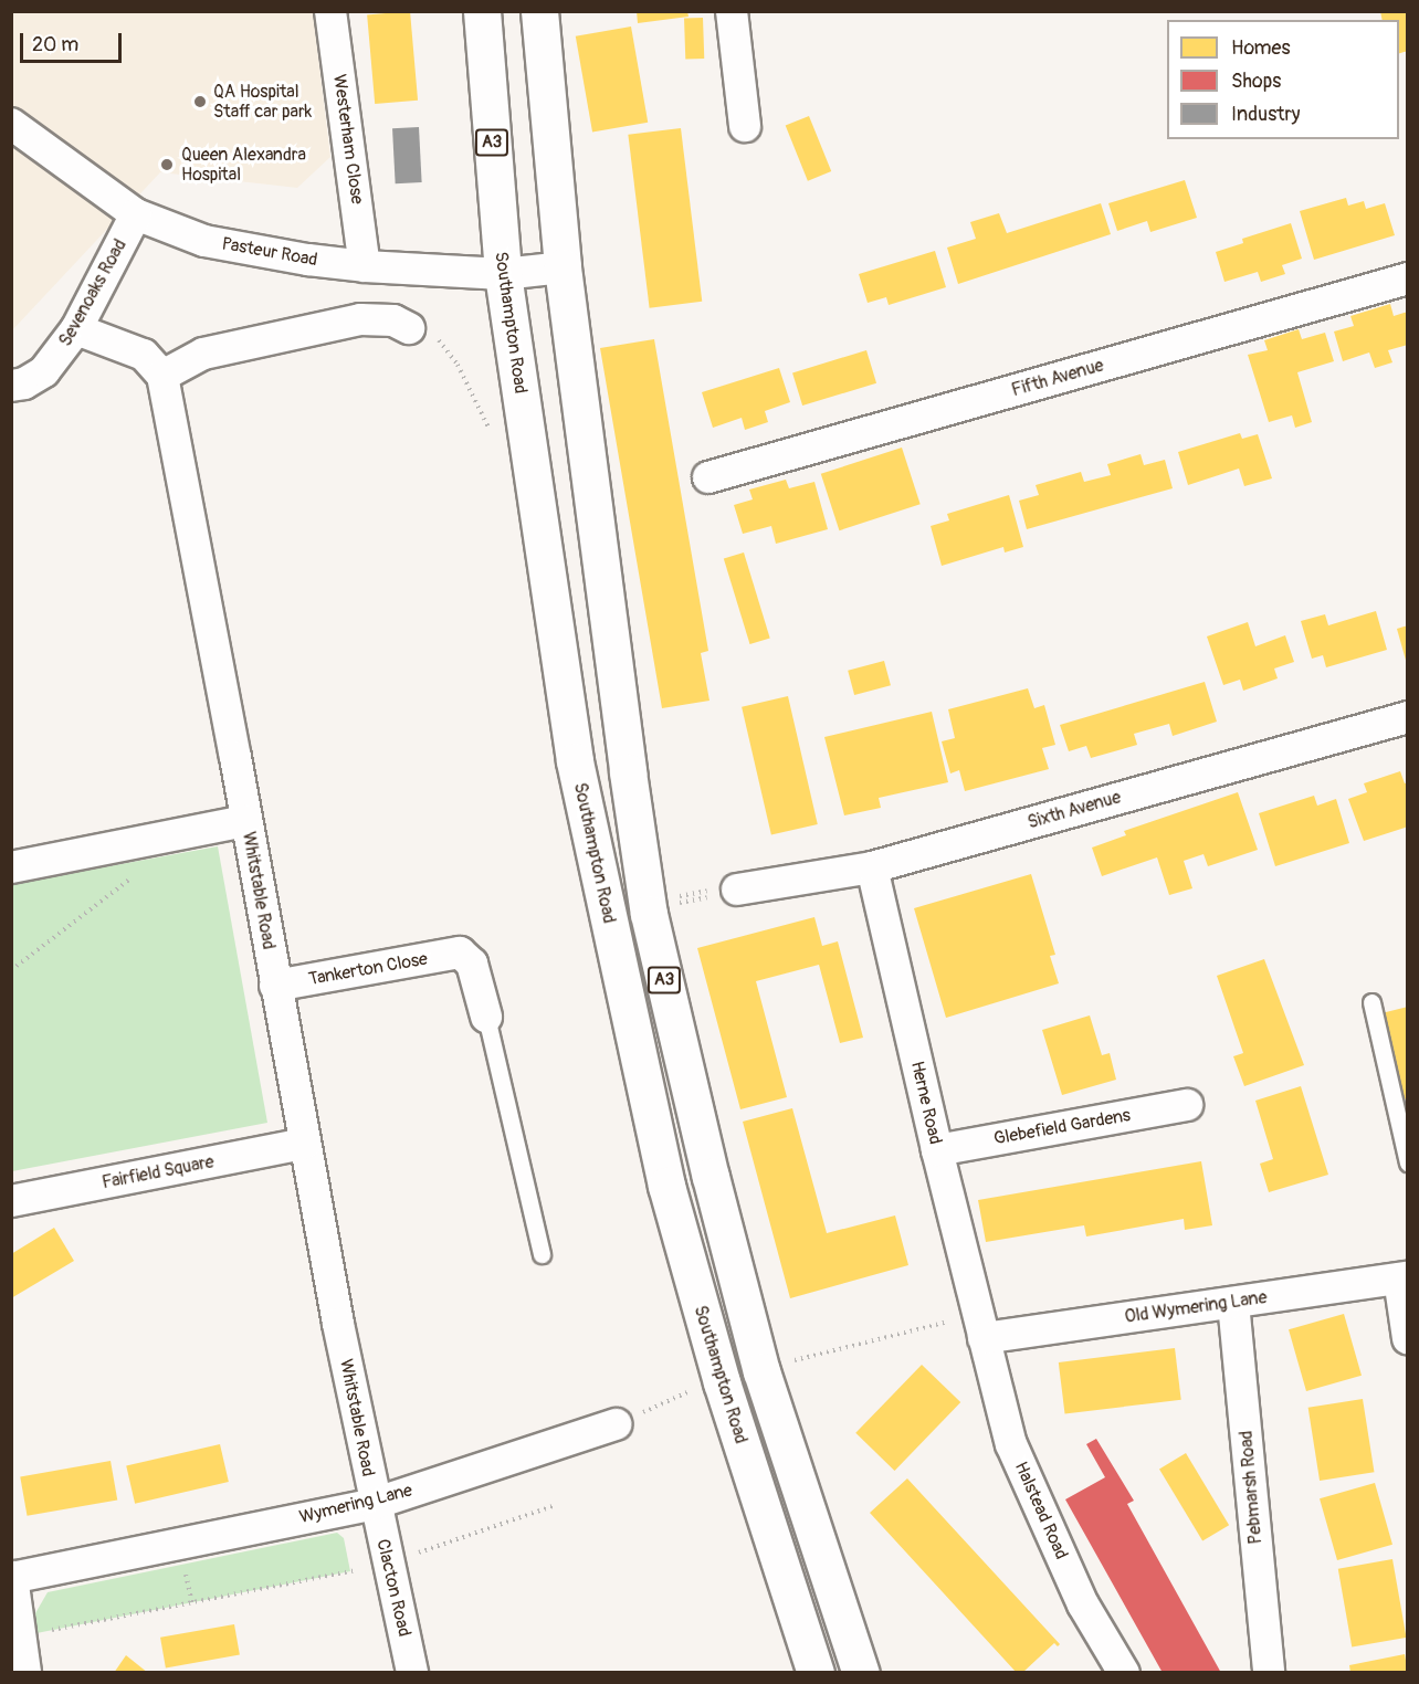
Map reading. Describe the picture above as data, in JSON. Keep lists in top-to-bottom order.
{
  "streets": {
    "main road": ["A3", "Southampton Road"],
    "street": [
      "Westerham Close",
      "Pasteur Road",
      "Sevenoaks Road",
      "Fifth Avenue",
      "Sixth Avenue",
      "Whitstable Road",
      "Tankerton Close",
      "Herne Road",
      "Glebefield Gardens",
      "Fairfield Square",
      "Old Wymering Lane",
      "Pebmarsh Road",
      "Wymering Lane",
      "Halstead Road",
      "Clacton Road"
    ]
  },
  "crossings": [
    ["Westerham Close", "Pasteur Road"],
    ["A3", "Pasteur Road"],
    ["Pasteur Road", "Sevenoaks Road"],
    ["Pasteur Road", "Southampton Road"],
    ["Sixth Avenue", "Herne Road"],
    ["Whitstable Road", "Tankerton Close"],
    ["Whitstable Road", "Fairfield Square"],
    ["Whitstable Road", "Wymering Lane"],
    ["Whitstable Road", "Clacton Road"],
    ["Herne Road", "Glebefield Gardens"],
    ["Herne Road", "Old Wymering Lane"],
    ["Herne Road", "Halstead Road"],
    ["Old Wymering Lane", "Pebmarsh Road"],
    ["Old Wymering Lane", "Halstead Road"],
    ["Wymering Lane", "Clacton Road"]
  ],
  "places": ["QA Hospital Staff car park", "Queen Alexandra Hospital"],
  "legend": ["Homes", "Shops", "Industry"],
  "scale_bar": "20 m"
}
